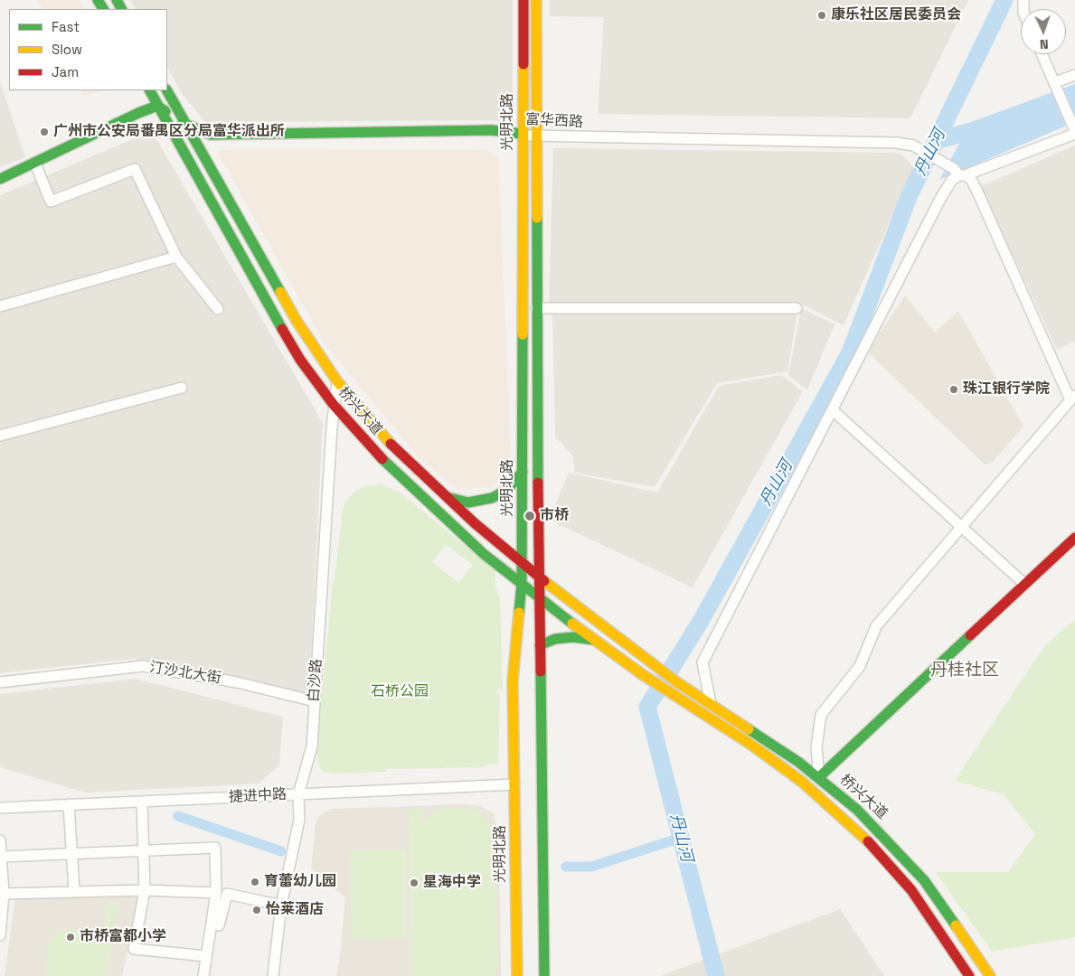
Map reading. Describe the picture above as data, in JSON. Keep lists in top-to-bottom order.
{
  "streets": {
    "main road": ["富华西路", "光明北路", "桥兴大道"],
    "street": ["汀沙北大街", "白沙路", "捷进中路"]
  },
  "crossings": [
    ["富华西路", "光明北路"],
    ["富华西路", "桥兴大道"],
    ["光明北路", "桥兴大道"],
    ["光明北路", "捷进中路"],
    ["桥兴大道", "白沙路"],
    ["汀沙北大街", "白沙路"],
    ["白沙路", "捷进中路"]
  ],
  "districts": ["丹桂社区"],
  "water": ["丹山河"],
  "parks": ["石桥公园"],
  "places": [
    "康乐社区居民委员会",
    "广州市公安局番禺区分局富华派出所",
    "珠江银行学院",
    "市桥",
    "育蕾幼儿园",
    "星海中学",
    "怡莱酒店",
    "市桥富都小学"
  ],
  "legend": ["Fast", "Slow", "Jam"],
  "north": "bottom"
}
